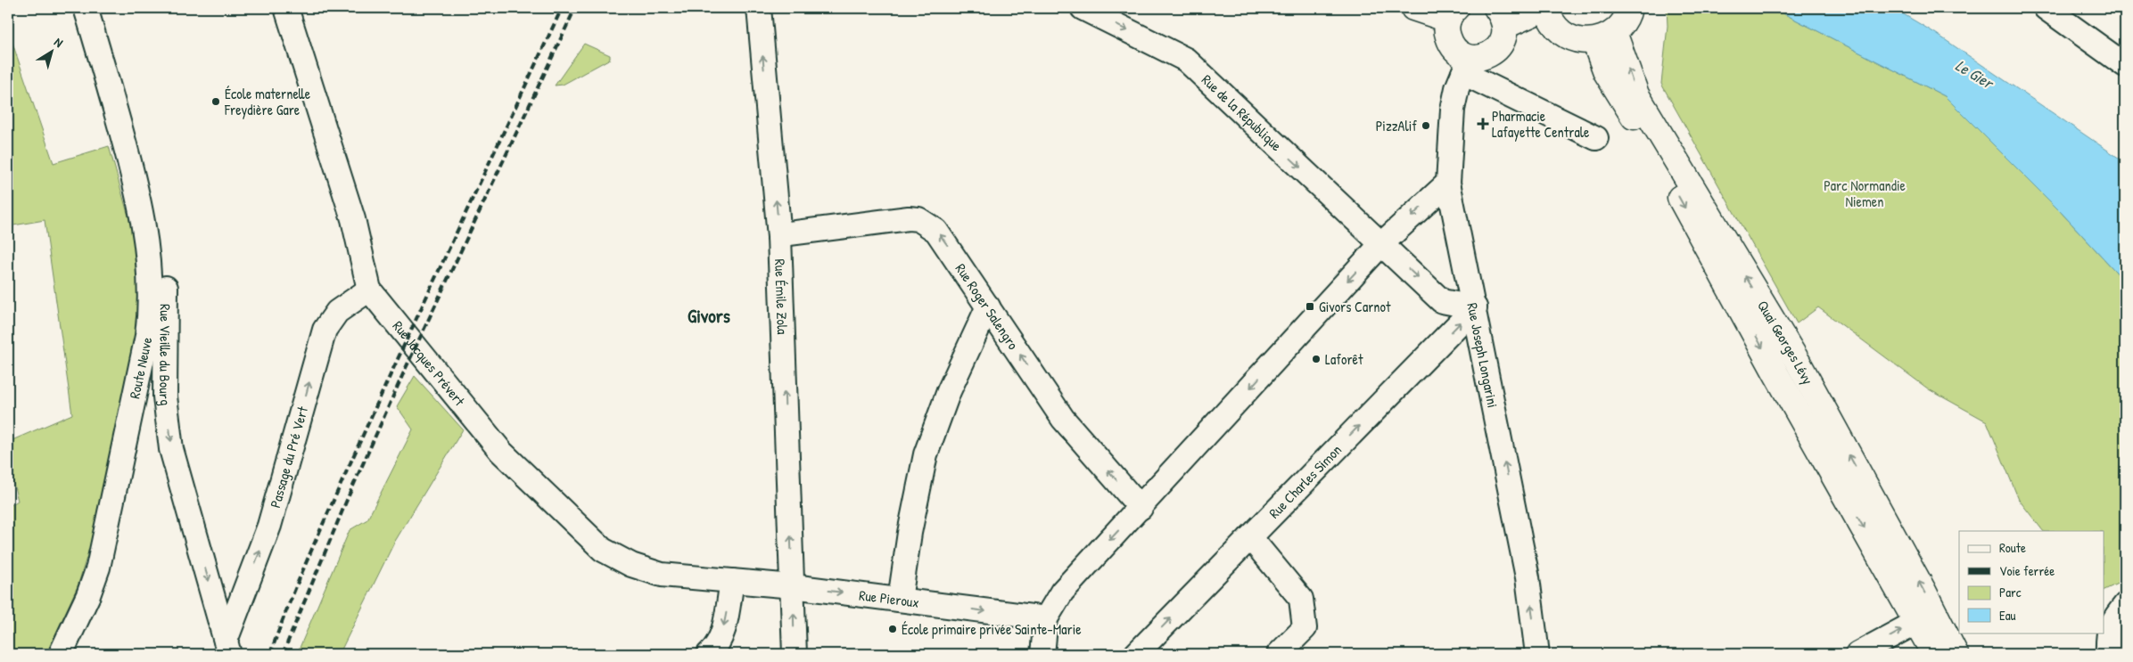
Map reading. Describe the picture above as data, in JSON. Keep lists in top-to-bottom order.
{
  "streets": {
    "main road": ["Quai Georges Lévy"],
    "street": [
      "Rue de la République",
      "Rue Émile Zola",
      "Rue Roger Salengro",
      "Rue Vieille du Bourg",
      "Rue Joseph Longarini",
      "Rue Jacques Prévert",
      "Route Neuve",
      "Passage du Pré Vert",
      "Rue Charles Simon",
      "Rue Pieroux"
    ]
  },
  "crossings": [
    ["Rue de la République", "Rue Joseph Longarini"],
    ["Rue de la République", "Rue Charles Simon"],
    ["Rue Émile Zola", "Rue Roger Salengro"],
    ["Rue Émile Zola", "Rue Pieroux"],
    ["Rue Vieille du Bourg", "Route Neuve"],
    ["Rue Vieille du Bourg", "Passage du Pré Vert"],
    ["Rue Joseph Longarini", "Rue Charles Simon"],
    ["Rue Jacques Prévert", "Passage du Pré Vert"],
    ["Rue Jacques Prévert", "Rue Pieroux"]
  ],
  "one_way": [
    "Rue de la République",
    "Rue Roger Salengro",
    "Rue Vieille du Bourg",
    "Rue Joseph Longarini",
    "Passage du Pré Vert",
    "Rue Pieroux"
  ],
  "districts": ["Givors"],
  "water": ["Le Gier"],
  "parks": ["Parc Normandie Niemen"],
  "places": {
    "other": [
      "École maternelle Freydière Gare",
      "PizzAlif",
      "Laforêt",
      "École primaire privée Sainte-Marie"
    ],
    "health": ["Pharmacie Lafayette Centrale"],
    "transit": ["Givors Carnot"]
  },
  "legend": [
    "Route",
    "Voie ferrée",
    "Parc",
    "Eau"
  ],
  "north": "top right"
}
